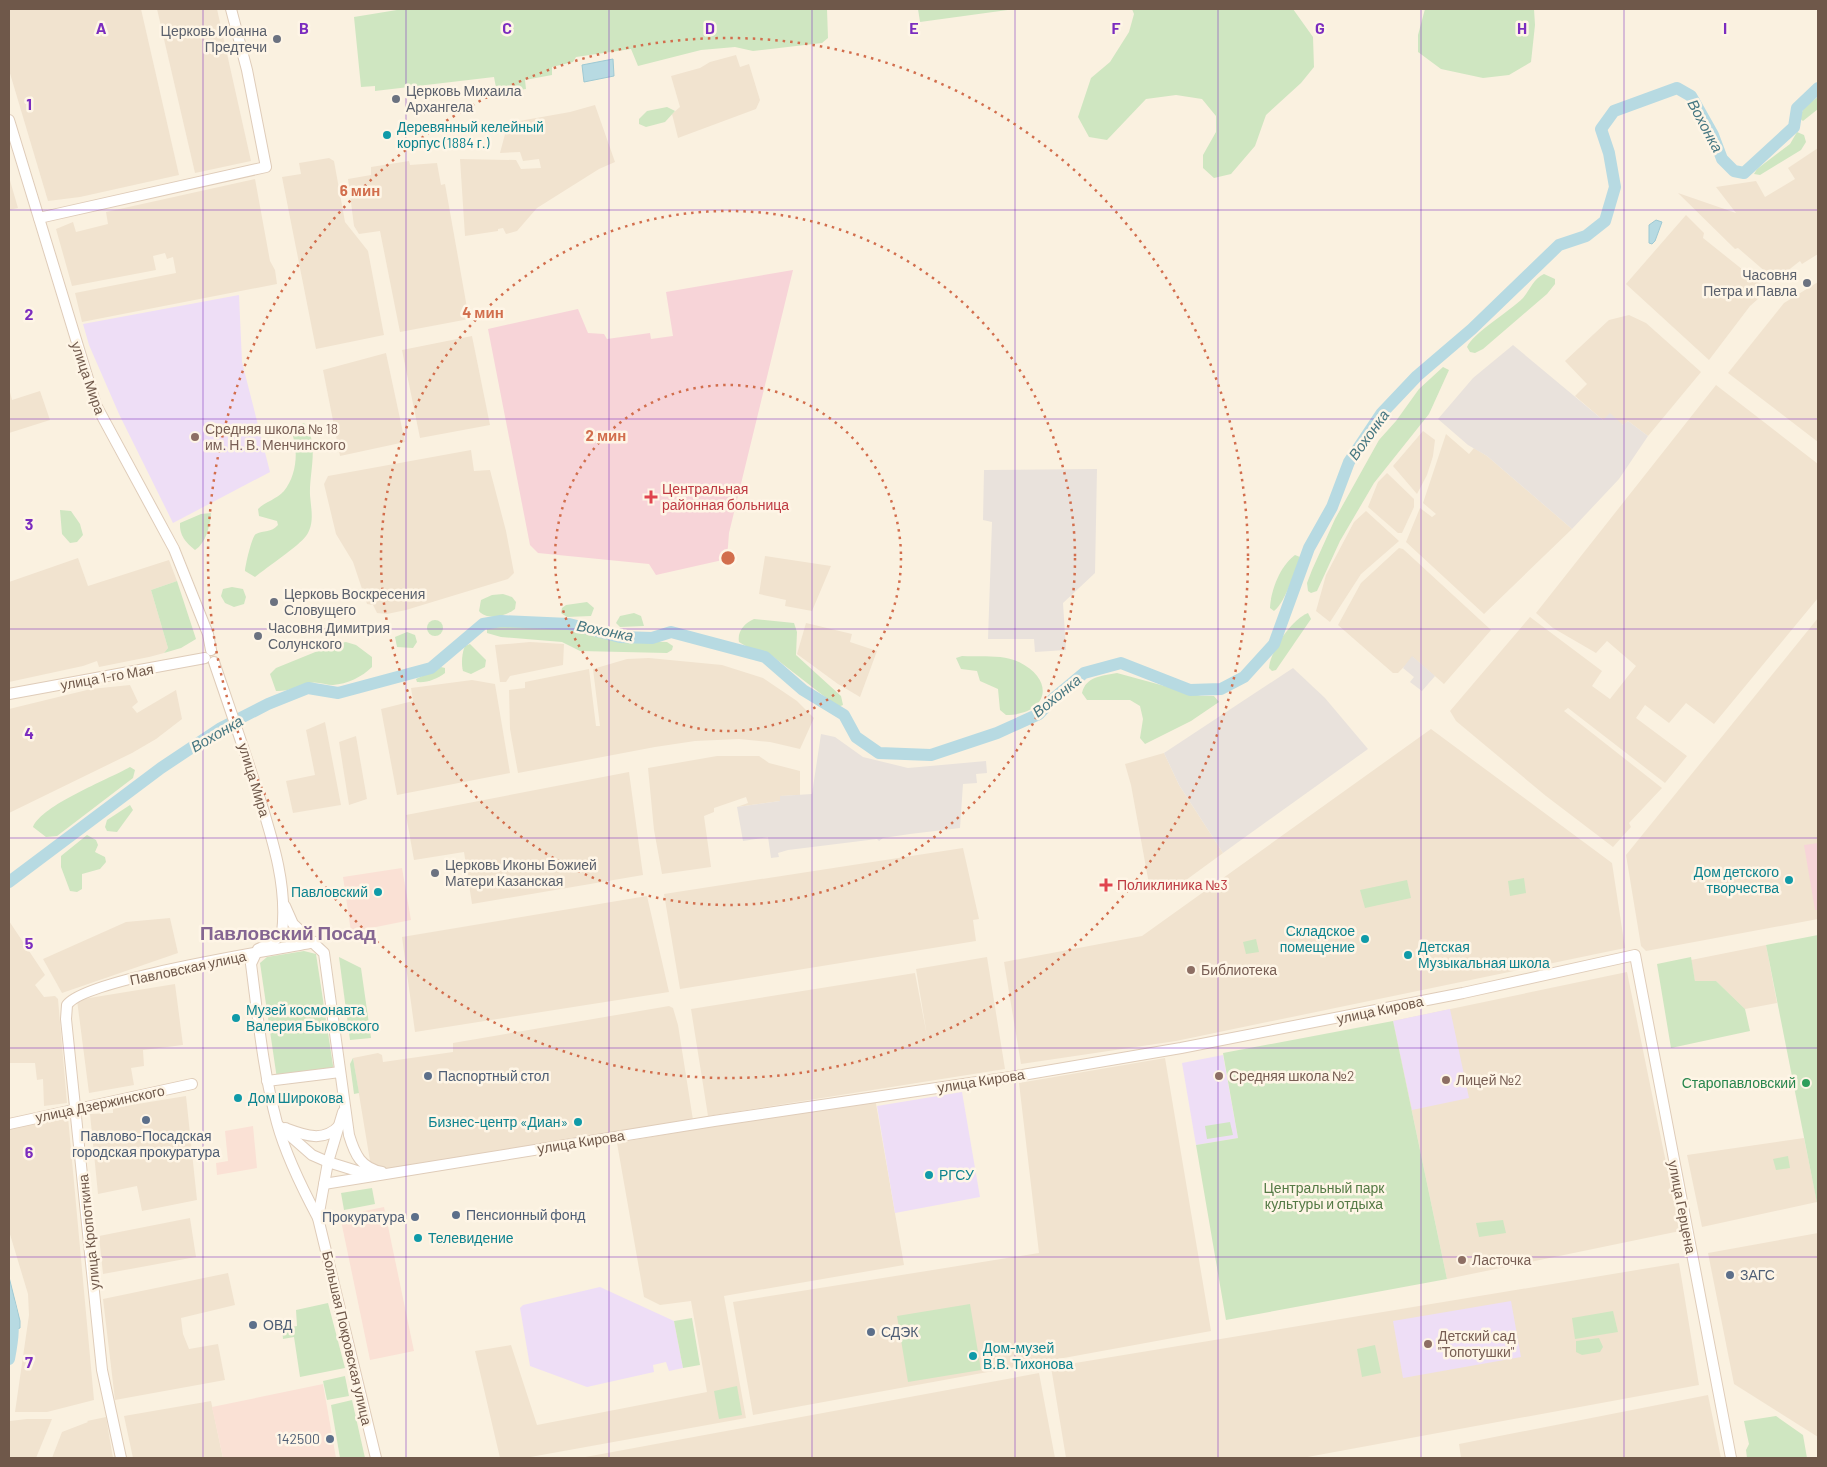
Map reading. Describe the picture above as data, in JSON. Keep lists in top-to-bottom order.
{
  "streets": {
    "street": [
      "улица Мира",
      "улица 1-го Мая",
      "Павловская улица",
      "улица Кирова",
      "улица Дзержинского",
      "улица Герцена",
      "улица Кропоткина",
      "Большая Покровская улица"
    ]
  },
  "crossings": [
    ["улица Мира", "улица 1-го Мая"],
    ["Павловская улица", "улица Кропоткина"],
    ["улица Кирова", "улица Герцена"],
    ["улица Дзержинского", "улица Кропоткина"]
  ],
  "districts": ["Павловский Посад"],
  "water": ["Вохонка"],
  "parks": ["Центральный парк культуры и отдыха"],
  "places": {
    "other": [
      "Церковь Иоанна Предтечи",
      "Церковь Михаила Архангела",
      "Деревянный келейный корпус (1884 г.)",
      "Часовня Петра и Павла",
      "Средняя школа № 18 им. Н. В. Менчинского",
      "Церковь Воскресения Словущего",
      "Часовня Димитрия Солунского",
      "Церковь Иконы Божией Матери Казанская",
      "Дом детского творчества",
      "Павловский",
      "Складское помещение",
      "Детская Музыкальная школа",
      "Библиотека",
      "Музей космонавта Валерия Быковского",
      "Паспортный стол",
      "Средняя школа №2",
      "Лицей №2",
      "Старопавловский",
      "Дом Широкова",
      "Павлово-Посадская городская прокуратура",
      "Бизнес-центр «Диан»",
      "РГСУ",
      "Пенсионный фонд",
      "Прокуратура",
      "Телевидение",
      "Ласточка",
      "ЗАГС",
      "ОВД",
      "СДЭК",
      "Детский сад \"Топотушки\"",
      "Дом-музей В.В. Тихонова",
      "142500"
    ],
    "health": ["Центральная районная больница", "Поликлиника №3"]
  },
  "grid": {
    "columns": [
      "A",
      "B",
      "C",
      "D",
      "E",
      "F",
      "G",
      "H",
      "I"
    ],
    "rows": [
      "1",
      "2",
      "3",
      "4",
      "5",
      "6",
      "7"
    ]
  },
  "rings": ["6 мин", "4 мин", "2 мин"]
}
